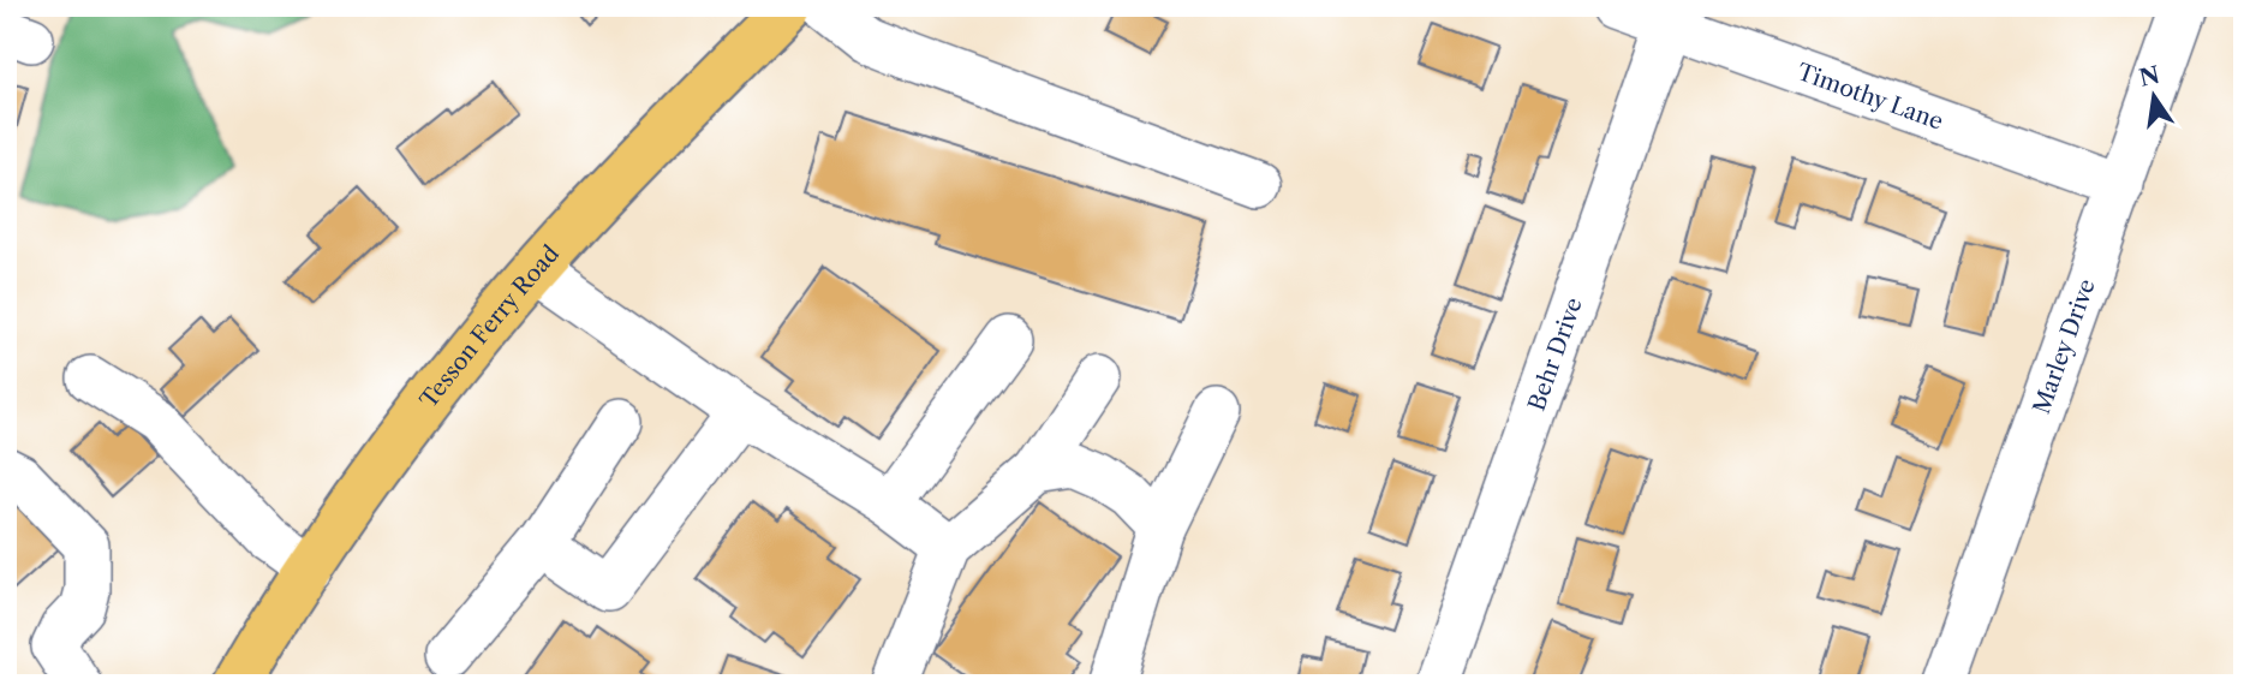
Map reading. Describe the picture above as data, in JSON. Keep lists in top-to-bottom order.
{
  "streets": {
    "main road": ["Tesson Ferry Road"],
    "street": ["Timothy Lane", "Marley Drive", "Behr Drive"]
  },
  "crossings": [
    ["Timothy Lane", "Marley Drive"],
    ["Timothy Lane", "Behr Drive"]
  ],
  "north": "top"
}
